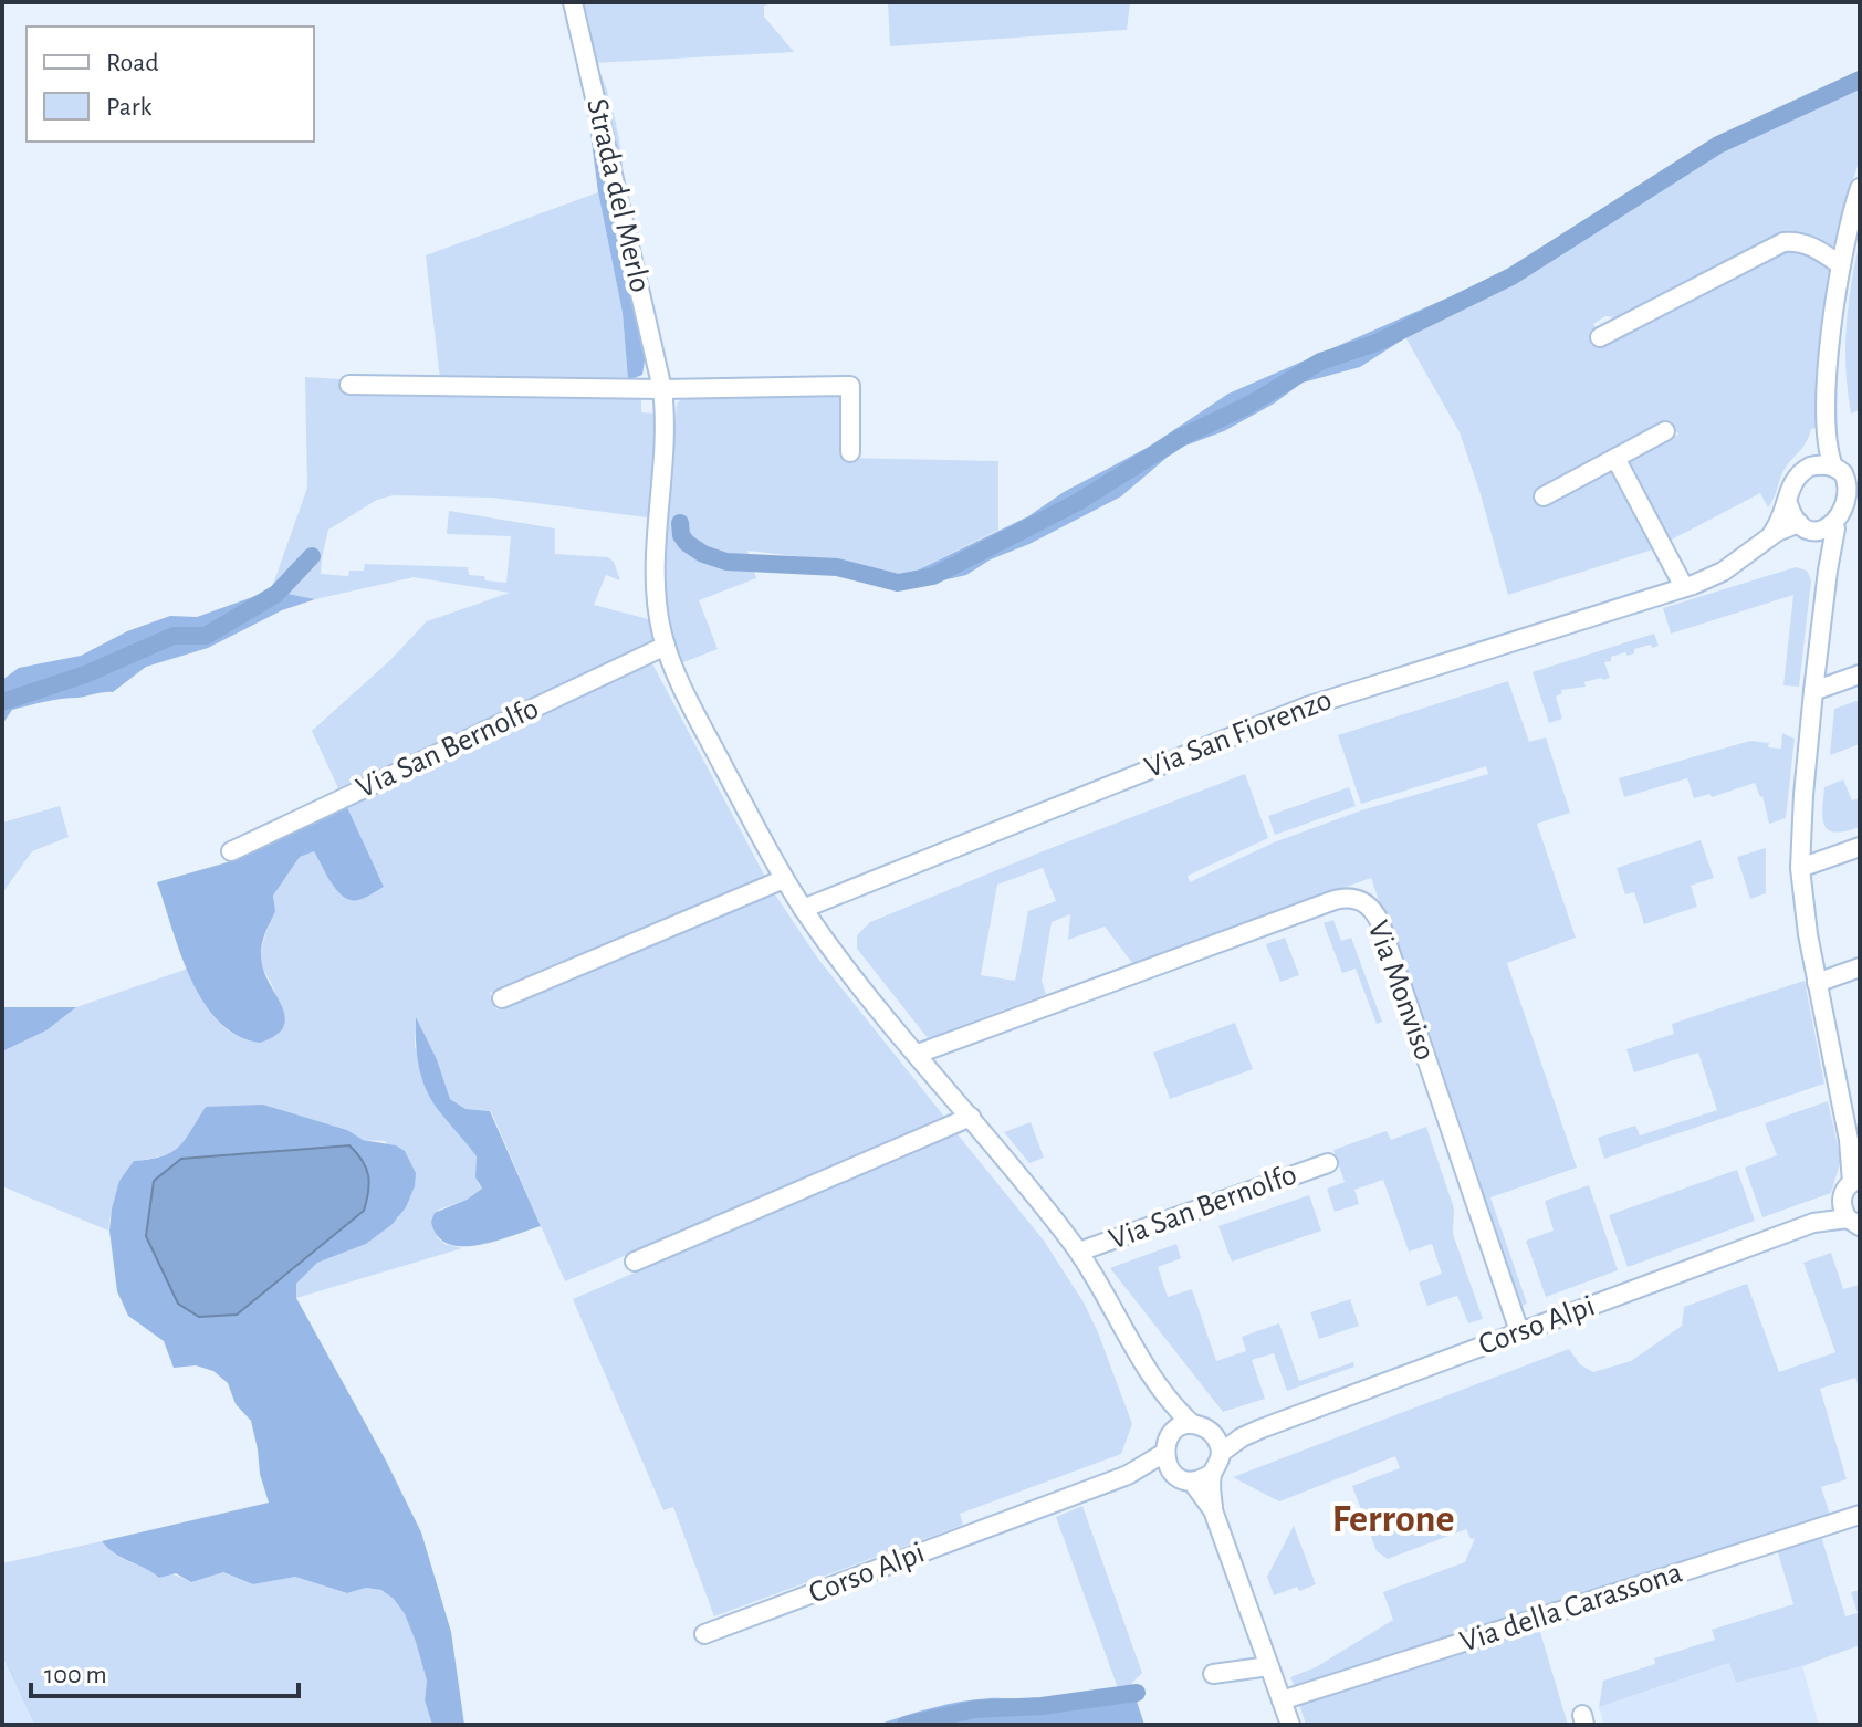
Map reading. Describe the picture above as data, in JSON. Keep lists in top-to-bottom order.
{
  "streets": {
    "street": [
      "Strada del Merlo",
      "Via San Fiorenzo",
      "Via San Bernolfo",
      "Via Monviso",
      "Corso Alpi",
      "Via della Carassona"
    ]
  },
  "crossings": [
    ["Strada del Merlo", "Via San Bernolfo"],
    ["Via San Fiorenzo", "Via San Bernolfo"],
    ["Via San Bernolfo", "Via Monviso"],
    ["Via San Bernolfo", "Corso Alpi"],
    ["Via Monviso", "Corso Alpi"]
  ],
  "districts": ["Ferrone"],
  "legend": ["Road", "Park"],
  "scale_bar": "100 m"
}
